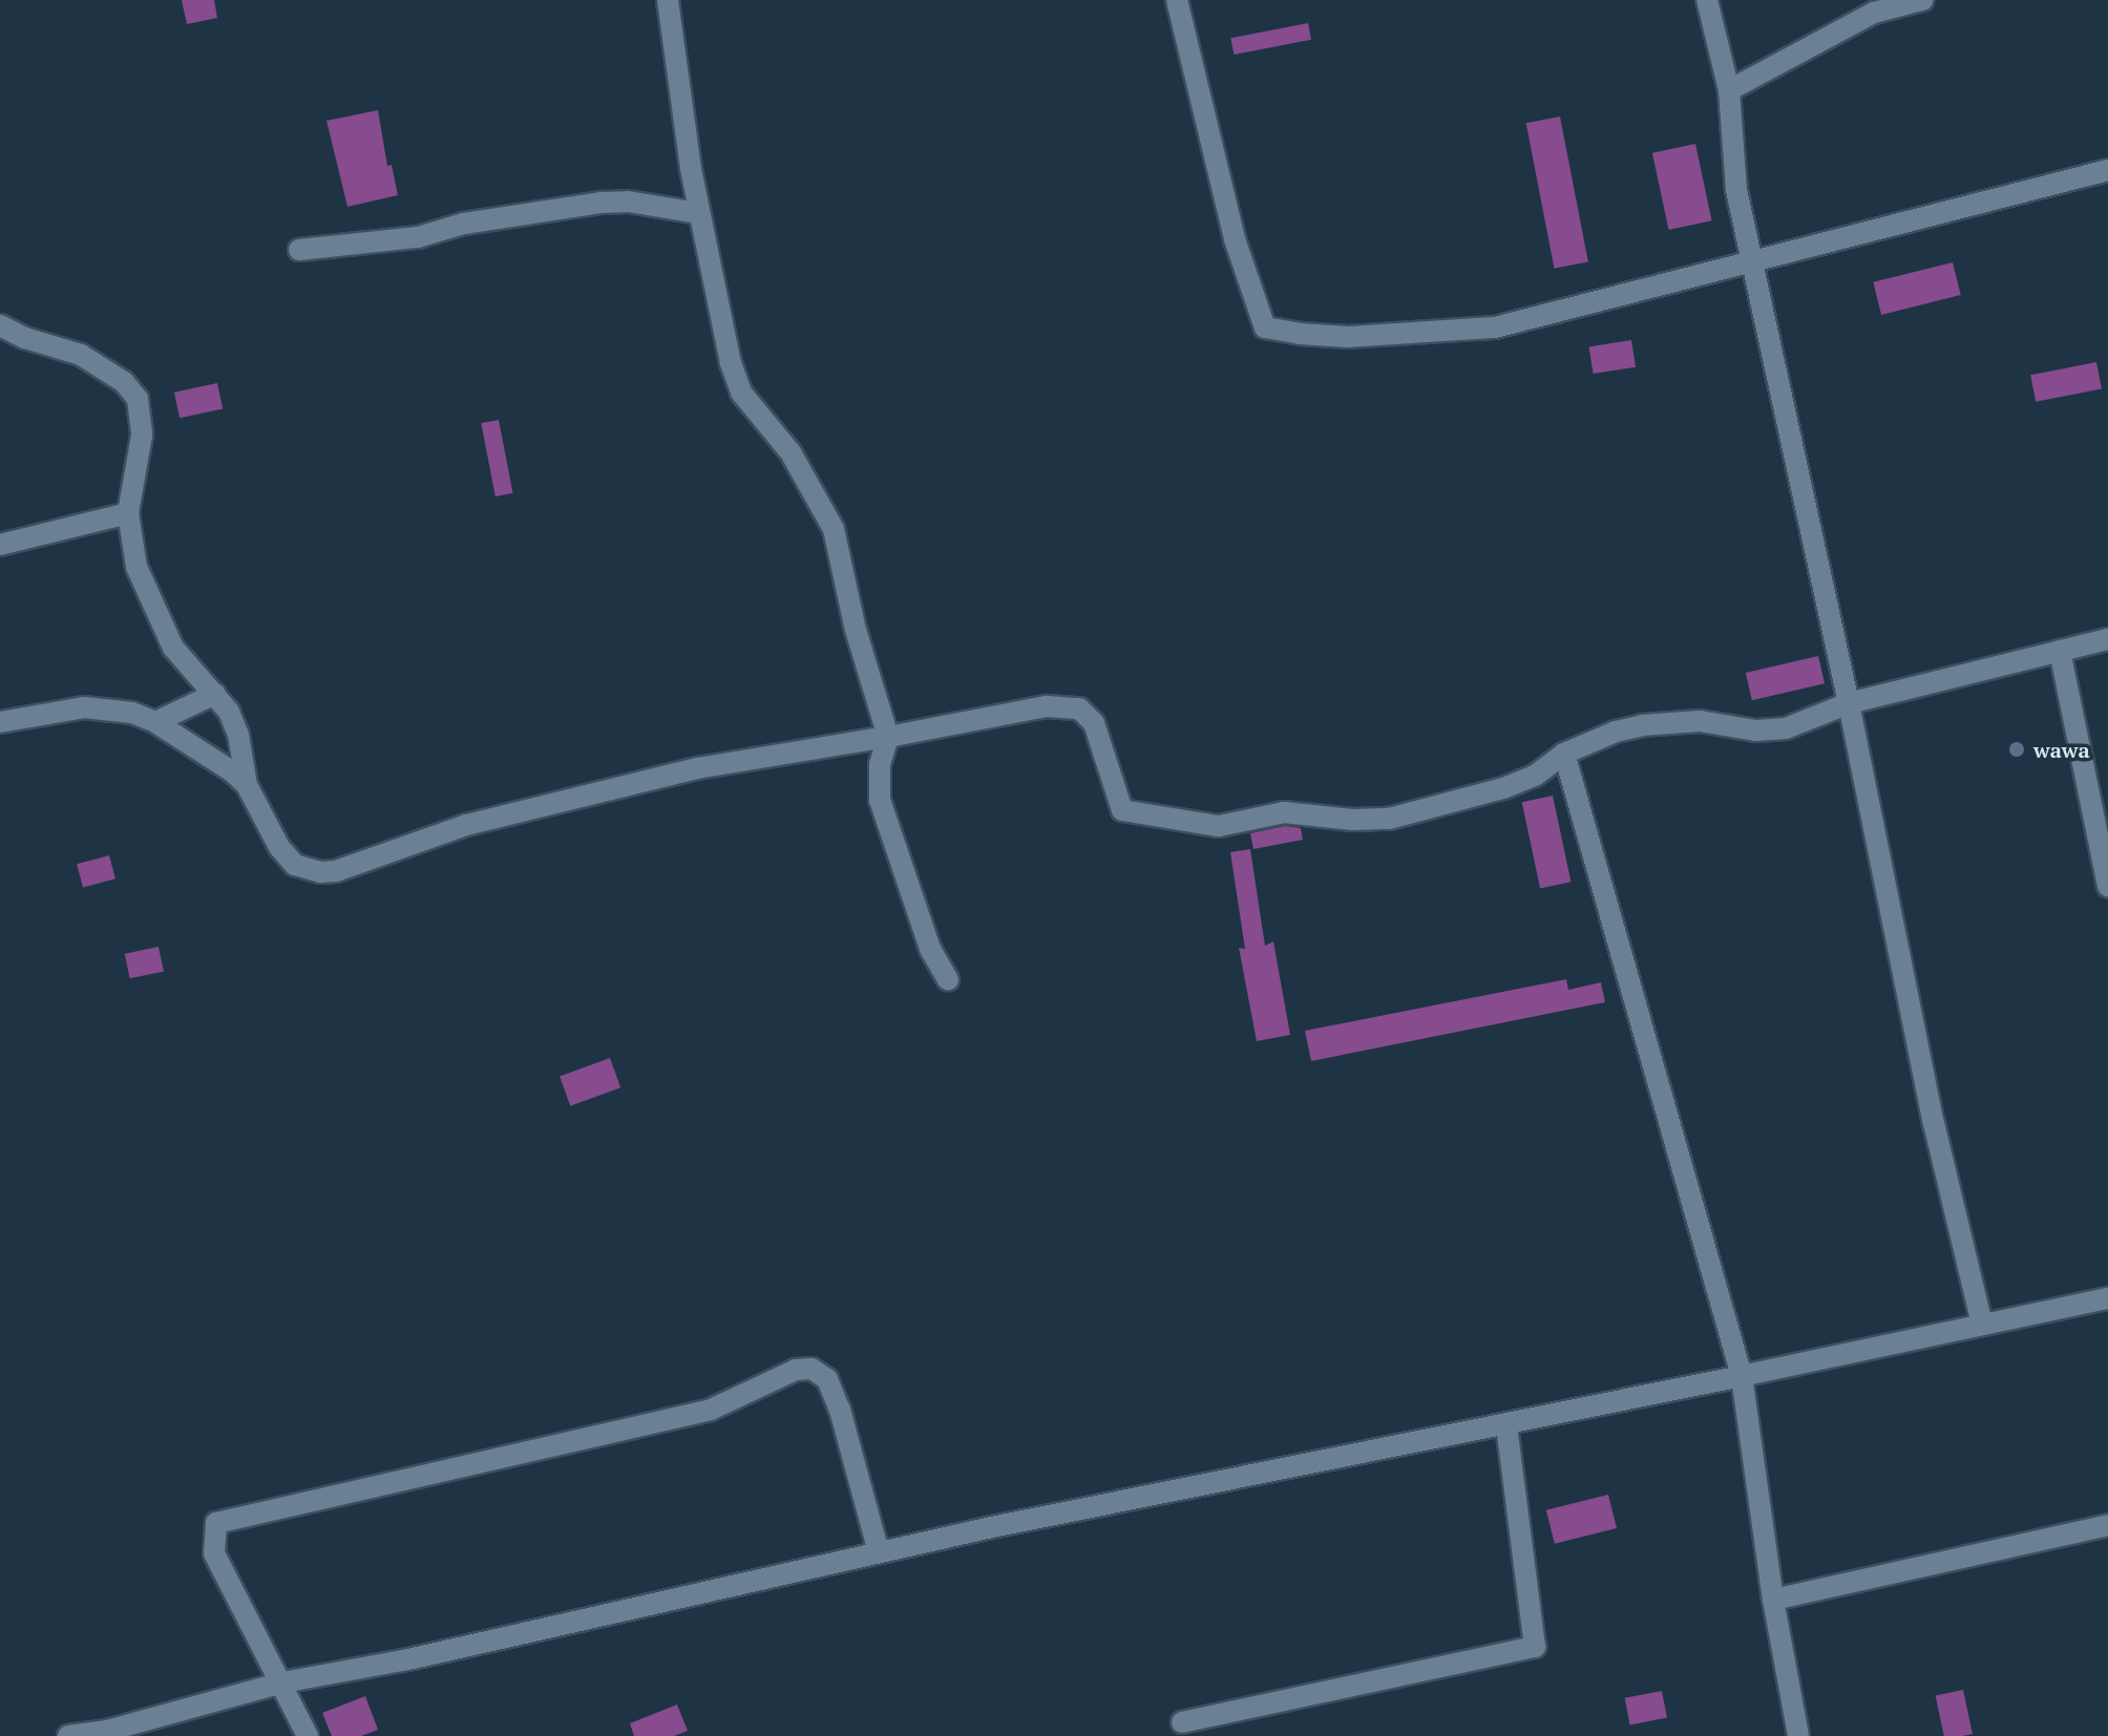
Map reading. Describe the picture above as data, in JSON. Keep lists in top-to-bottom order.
{
  "places": ["wawa"]
}
